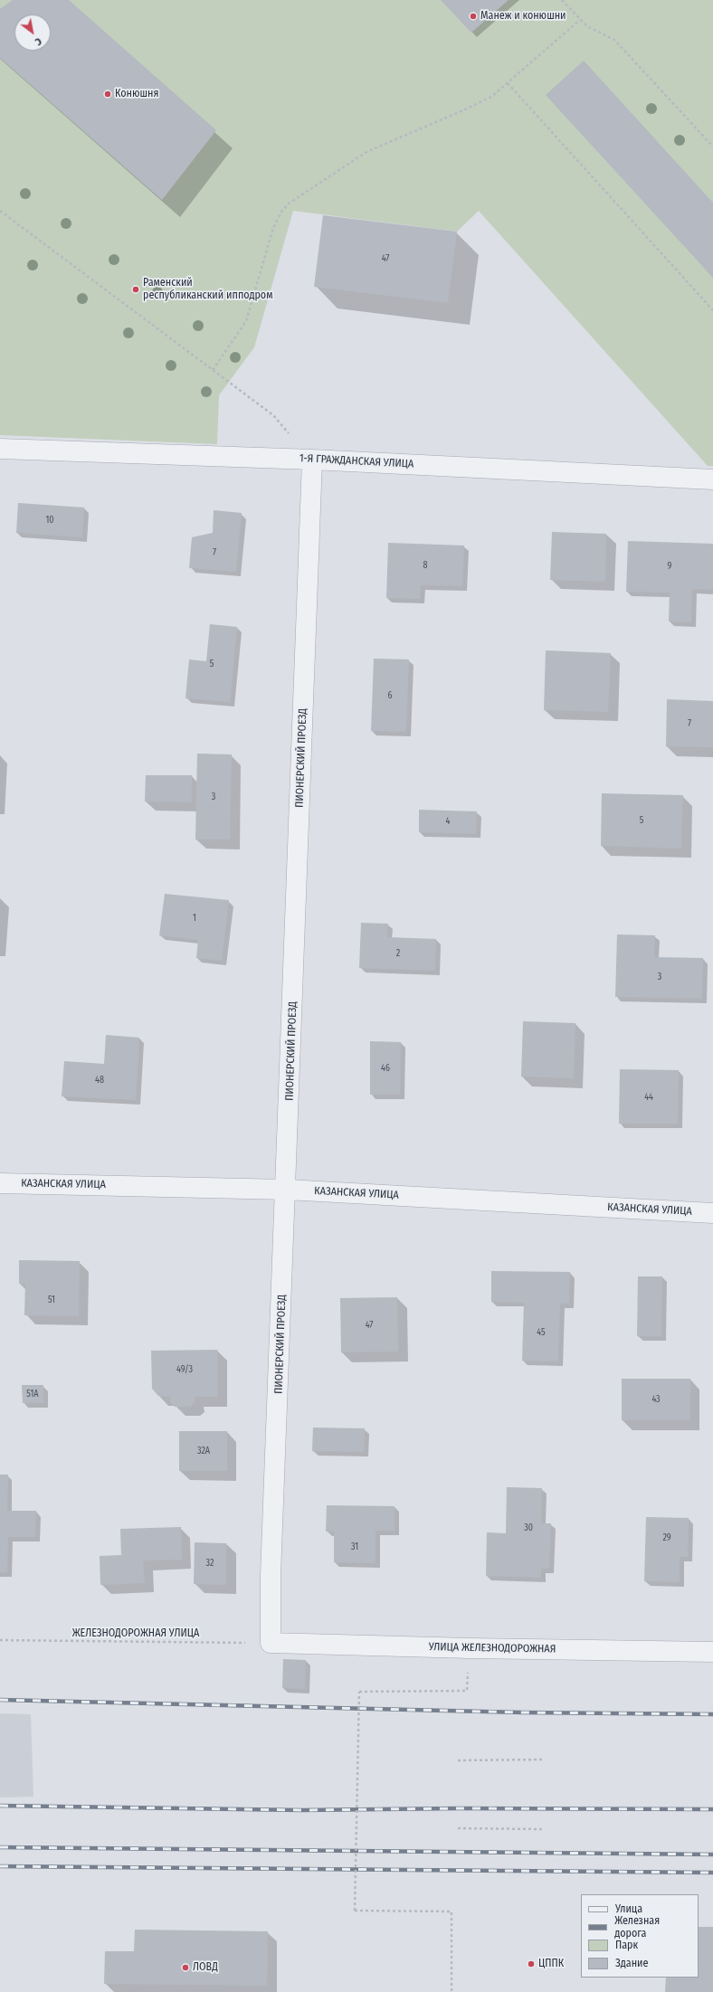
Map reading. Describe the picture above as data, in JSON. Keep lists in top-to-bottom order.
{
  "streets": {
    "street": [
      "1-Я ГРАЖДАНСКАЯ УЛИЦА",
      "ПИОНЕРСКИЙ ПРОЕЗД",
      "КАЗАНСКАЯ УЛИЦА",
      "УЛИЦА ЖЕЛЕЗНОДОРОЖНАЯ"
    ],
    "path": ["ЖЕЛЕЗНОДОРОЖНАЯ УЛИЦА"]
  },
  "crossings": [
    ["1-Я ГРАЖДАНСКАЯ УЛИЦА", "ПИОНЕРСКИЙ ПРОЕЗД"],
    ["ПИОНЕРСКИЙ ПРОЕЗД", "КАЗАНСКАЯ УЛИЦА"],
    ["ПИОНЕРСКИЙ ПРОЕЗД", "ЖЕЛЕЗНОДОРОЖНАЯ УЛИЦА"],
    ["ПИОНЕРСКИЙ ПРОЕЗД", "УЛИЦА ЖЕЛЕЗНОДОРОЖНАЯ"],
    ["ЖЕЛЕЗНОДОРОЖНАЯ УЛИЦА", "УЛИЦА ЖЕЛЕЗНОДОРОЖНАЯ"]
  ],
  "places": [
    "Манеж и конюшни",
    "Конюшня",
    "Раменский республиканский ипподром",
    "ЦППК",
    "ЛОВД"
  ],
  "house_numbers": [
    "47",
    "10",
    "7",
    "8",
    "9",
    "5",
    "6",
    "7",
    "3",
    "5",
    "4",
    "1",
    "2",
    "3",
    "46",
    "48",
    "44",
    "51",
    "47",
    "45",
    "49/3",
    "51А",
    "43",
    "32А",
    "30",
    "29",
    "31",
    "32"
  ],
  "legend": [
    "Улица",
    "Железная дорога",
    "Парк",
    "Здание"
  ],
  "north": "bottom right"
}
